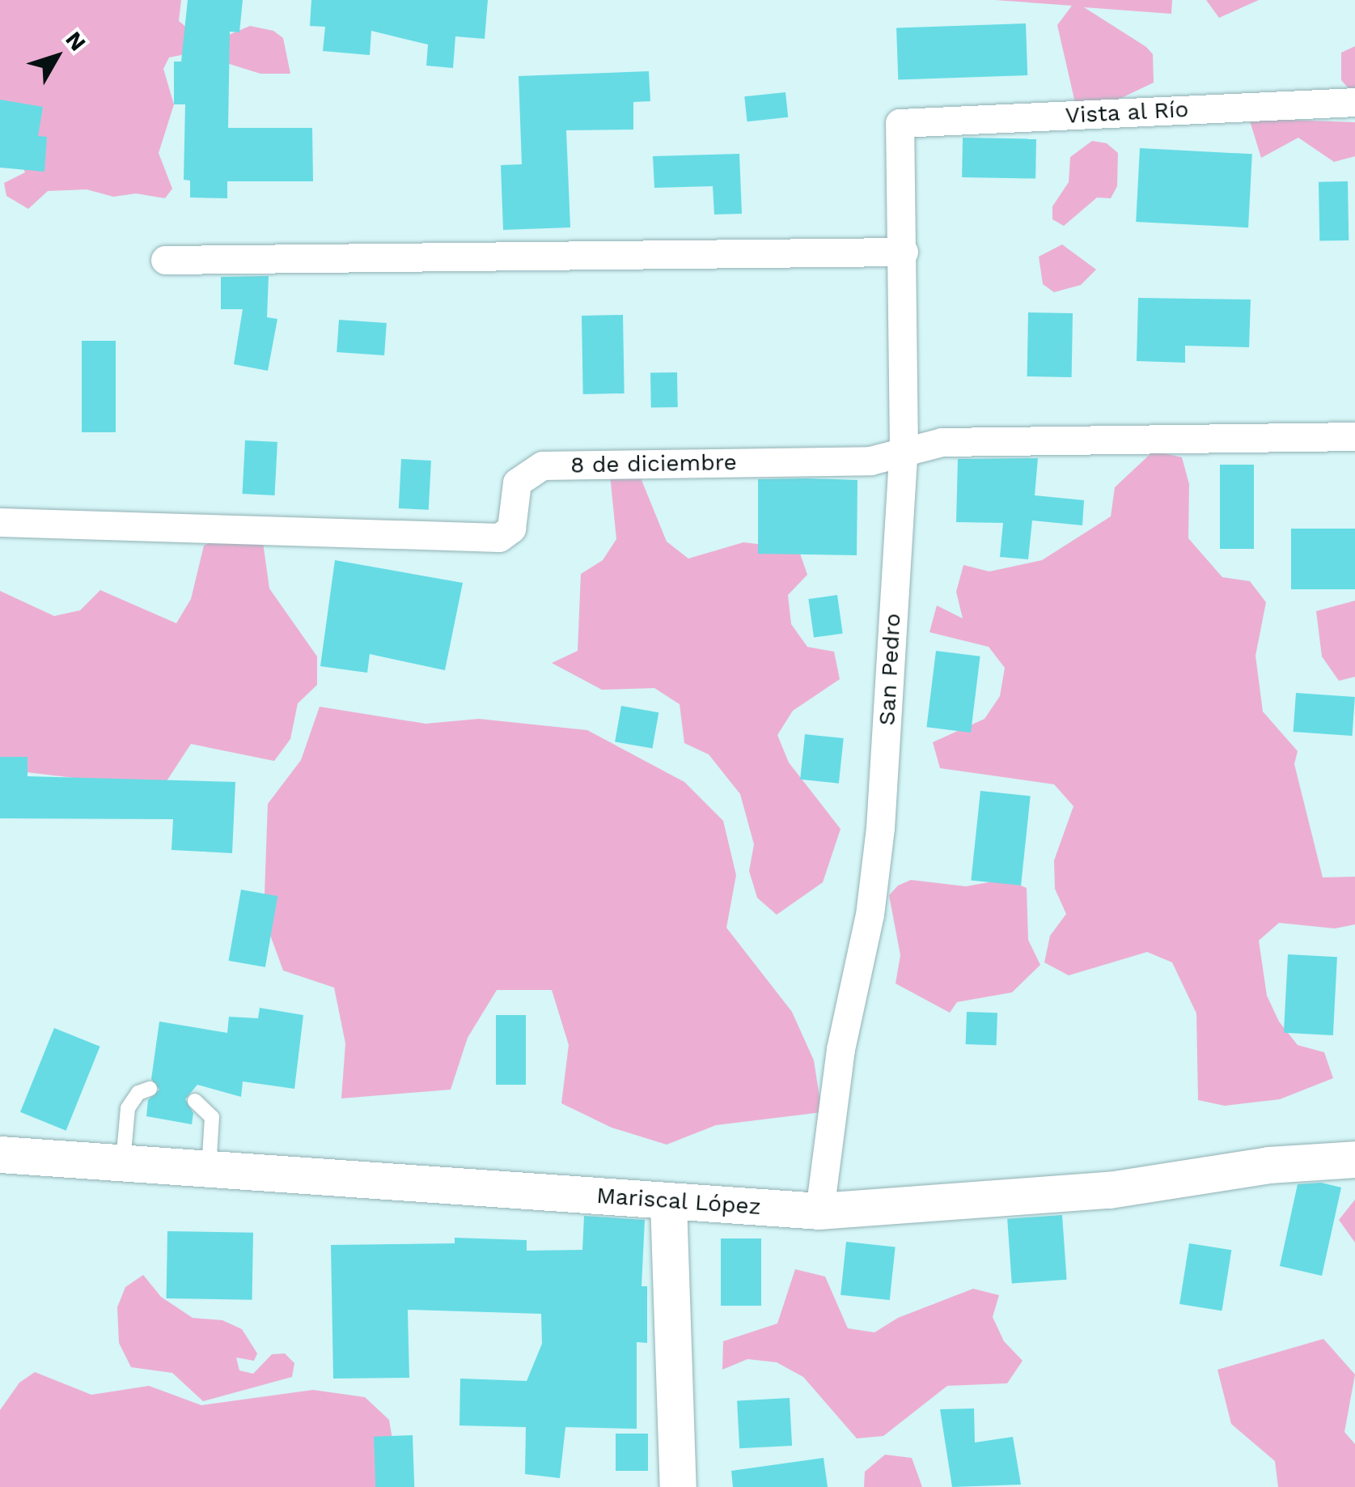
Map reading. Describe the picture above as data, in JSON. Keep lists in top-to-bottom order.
{
  "streets": {
    "street": [
      "Vista al Río",
      "8 de diciembre",
      "San Pedro",
      "Mariscal López"
    ]
  },
  "crossings": [
    ["Vista al Río", "San Pedro"],
    ["8 de diciembre", "San Pedro"],
    ["San Pedro", "Mariscal López"]
  ],
  "north": "top right"
}
